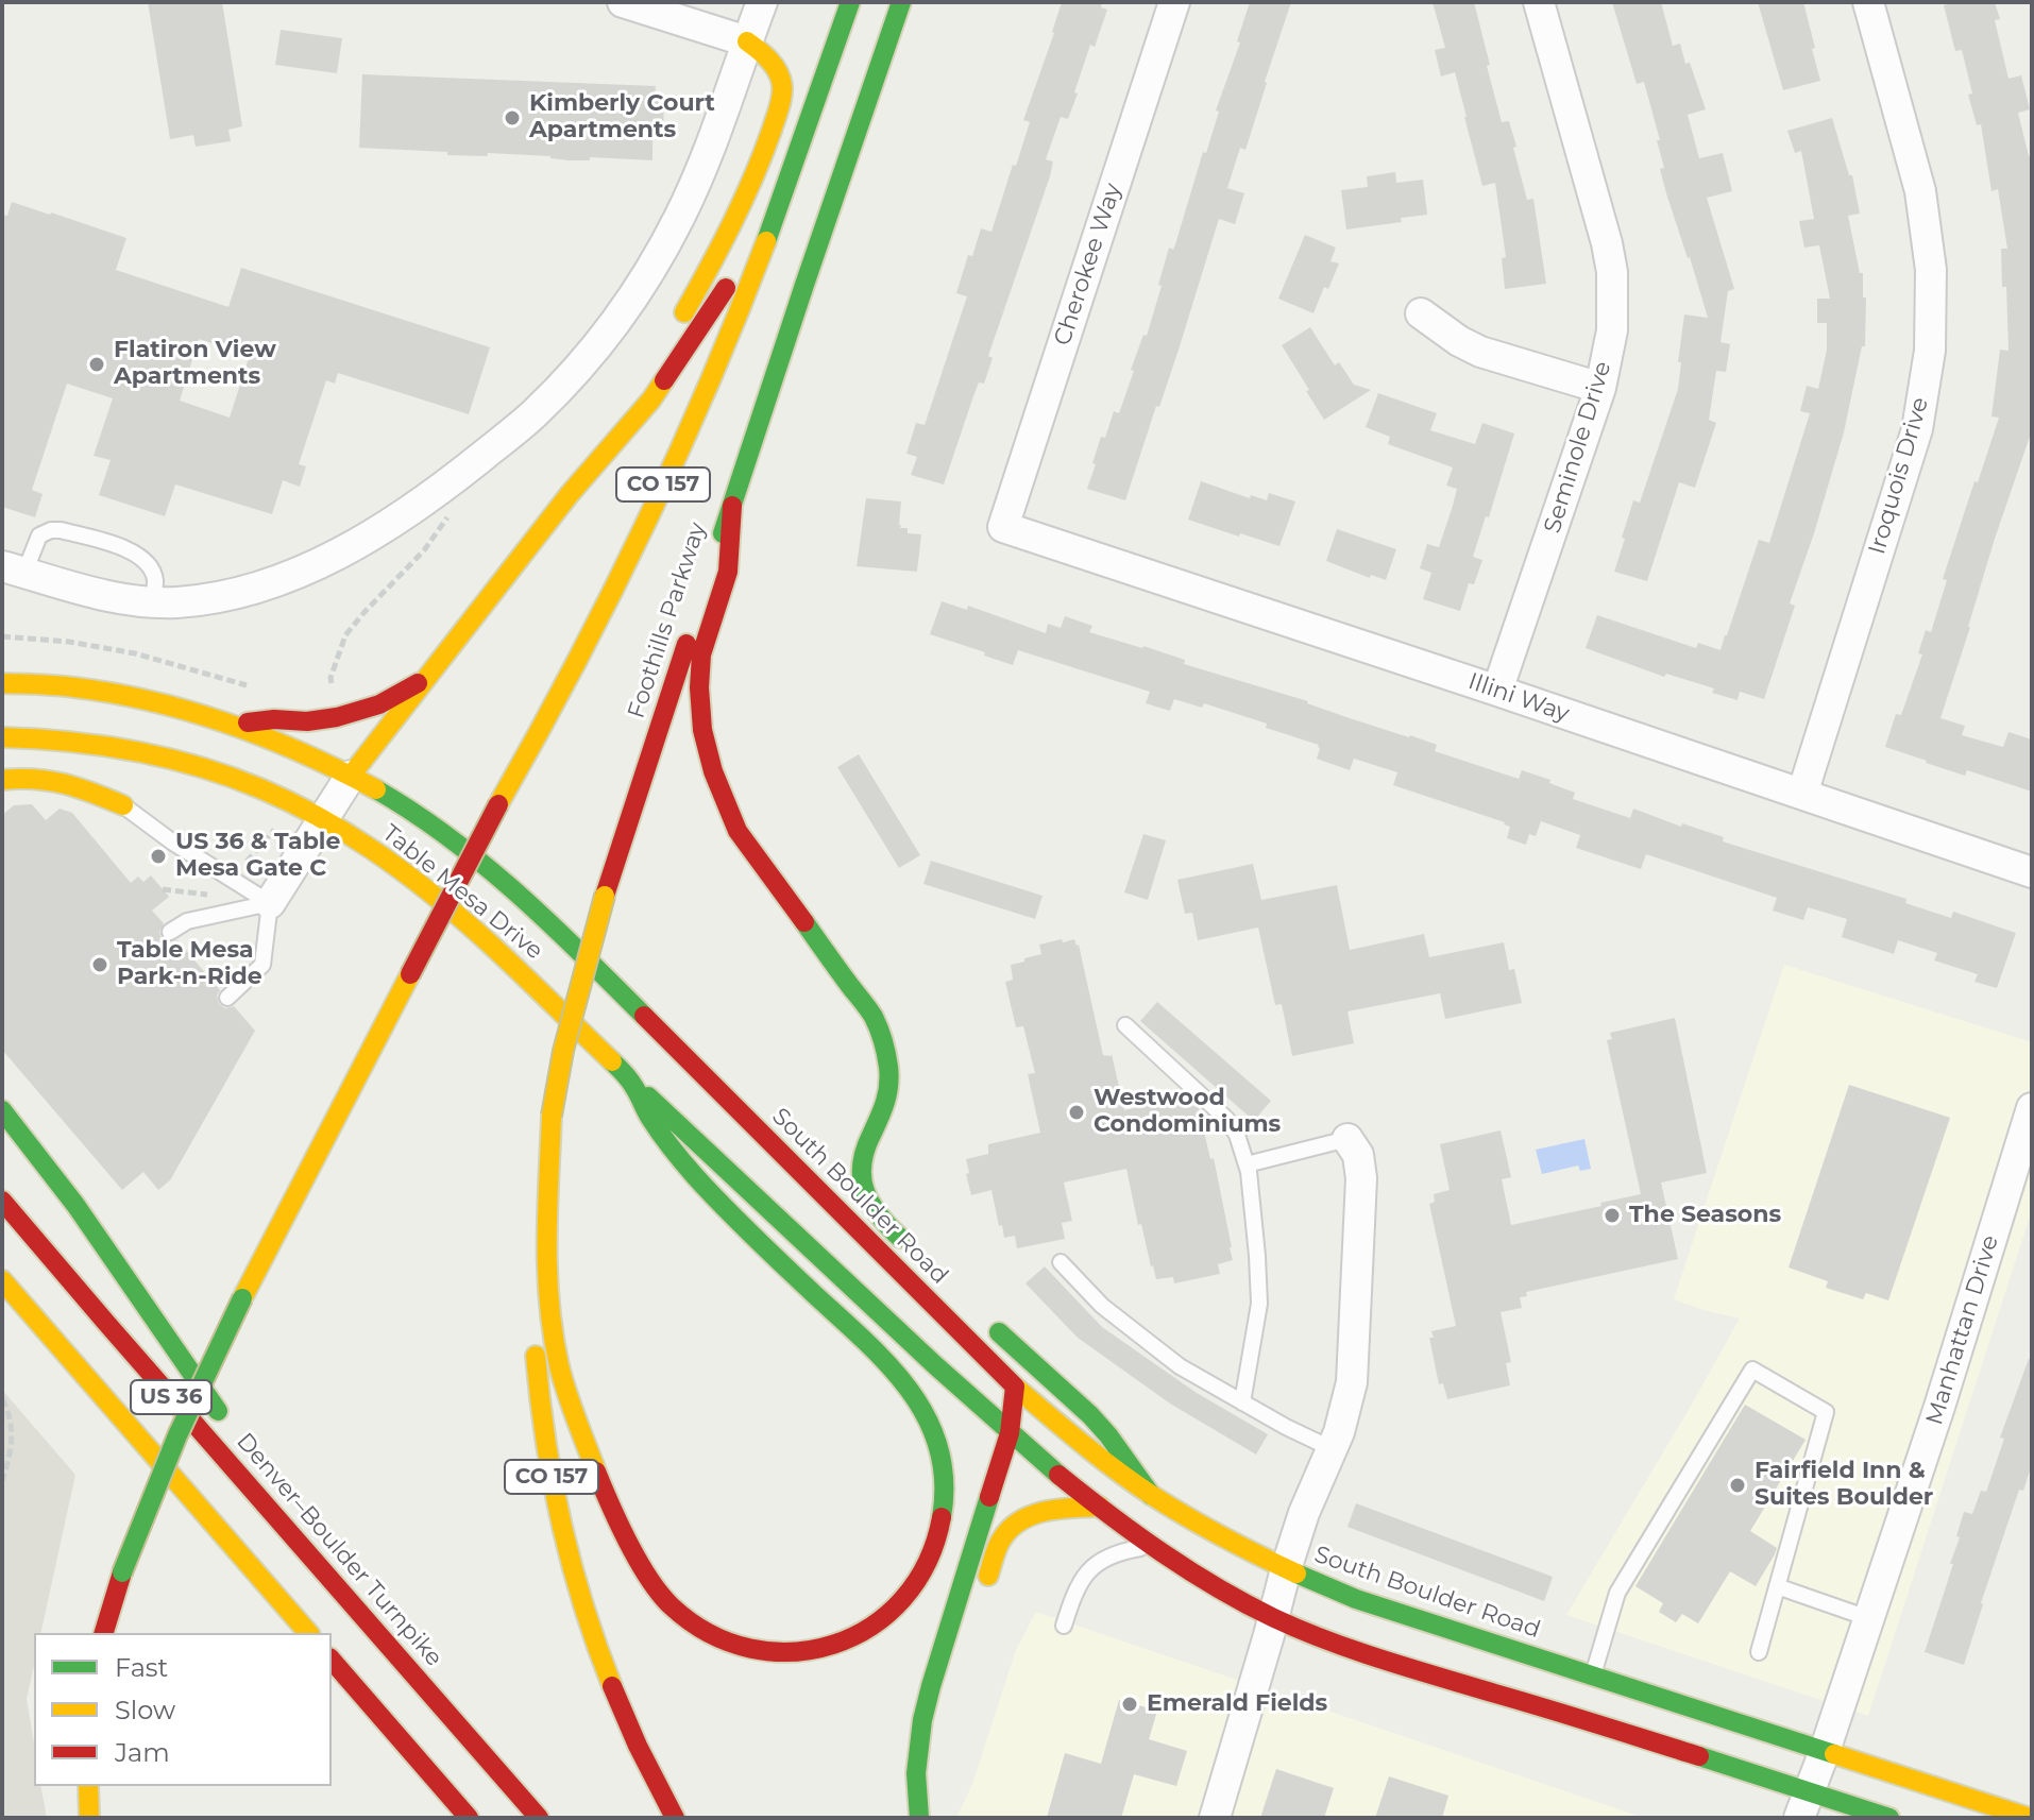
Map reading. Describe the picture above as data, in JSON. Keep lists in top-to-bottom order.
{
  "streets": {
    "main road": [
      "CO 157",
      "Foothills Parkway",
      "Table Mesa Drive",
      "South Boulder Road",
      "US 36",
      "Denver–Boulder Turnpike"
    ],
    "street": [
      "Cherokee Way",
      "Seminole Drive",
      "Iroquois Drive",
      "Illini Way",
      "Manhattan Drive"
    ]
  },
  "crossings": [
    ["Cherokee Way", "Illini Way"],
    ["Seminole Drive", "Illini Way"],
    ["Iroquois Drive", "Illini Way"],
    ["CO 157", "Foothills Parkway"],
    ["Table Mesa Drive", "South Boulder Road"],
    ["South Boulder Road", "Manhattan Drive"]
  ],
  "places": [
    "Kimberly Court Apartments",
    "Flatiron View Apartments",
    "US 36 & Table Mesa Gate C",
    "Table Mesa Park-n-Ride",
    "Westwood Condominiums",
    "The Seasons",
    "Fairfield Inn & Suites Boulder",
    "Emerald Fields"
  ],
  "legend": ["Fast", "Slow", "Jam"]
}
